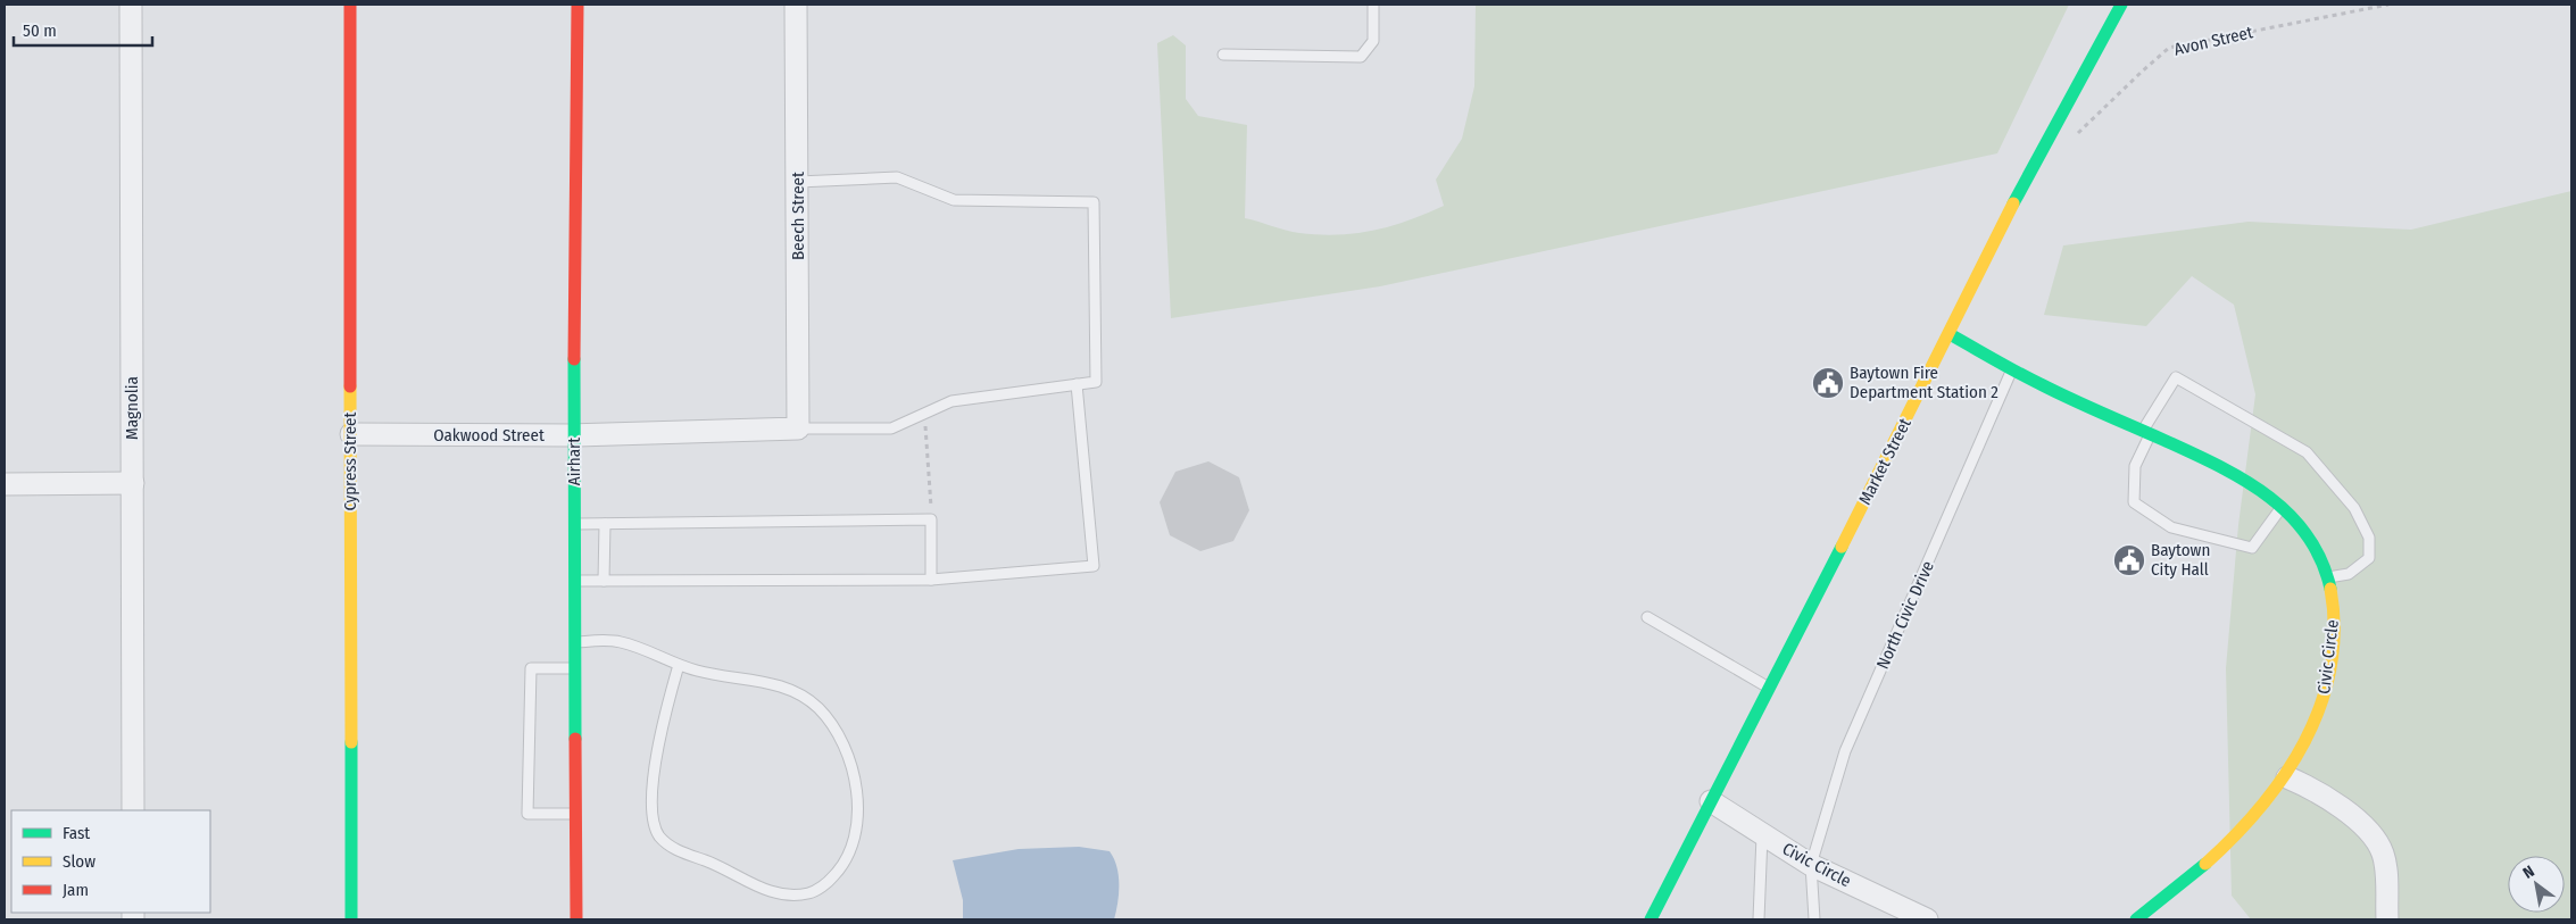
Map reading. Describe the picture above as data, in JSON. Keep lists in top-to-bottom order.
{
  "streets": {
    "street": [
      "Beech Street",
      "Magnolia",
      "Oakwood Street",
      "Cypress Street",
      "Airhart",
      "Market Street",
      "Civic Circle"
    ],
    "lane": ["North Civic Drive"],
    "path": ["Avon Street"]
  },
  "crossings": [
    ["Beech Street", "Oakwood Street"],
    ["Oakwood Street", "Cypress Street"],
    ["Oakwood Street", "Airhart"],
    ["Market Street", "Civic Circle"],
    ["North Civic Drive", "Civic Circle"]
  ],
  "places": {
    "public building": ["Baytown Fire Department Station 2", "Baytown City Hall"]
  },
  "legend": ["Fast", "Slow", "Jam"],
  "scale_bar": "50 m",
  "north": "top left"
}
